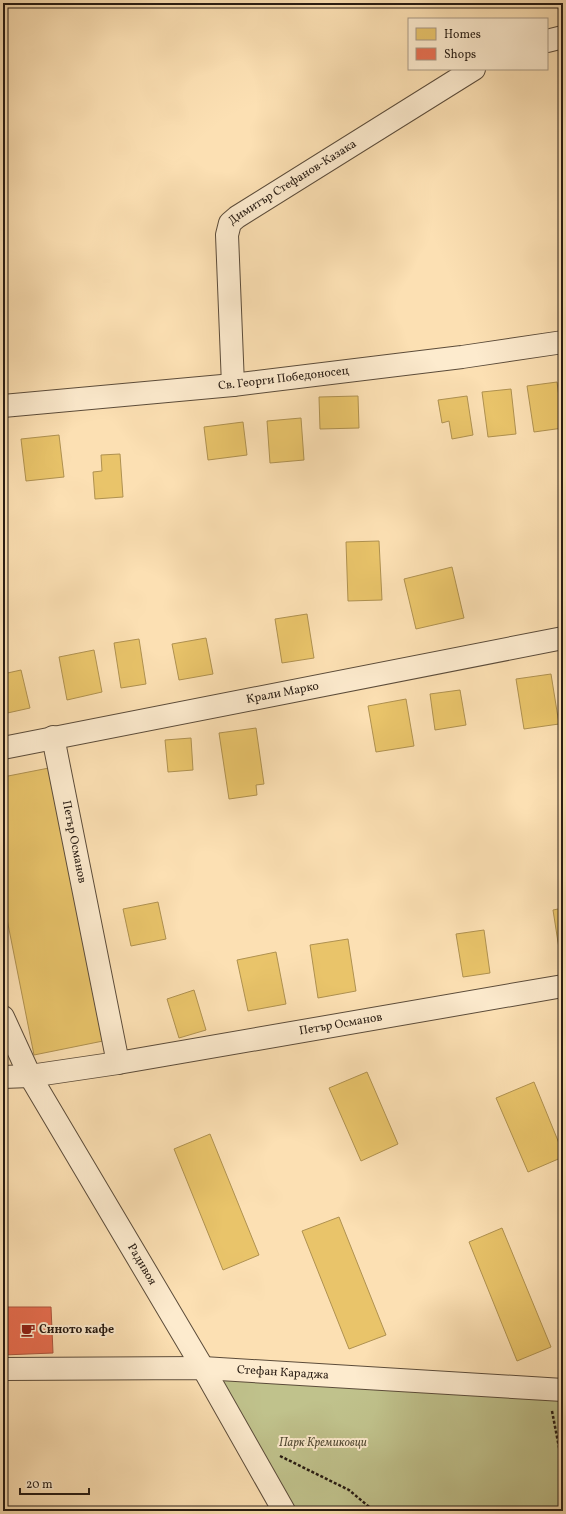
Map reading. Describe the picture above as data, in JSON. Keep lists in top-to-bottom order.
{
  "streets": {
    "street": [
      "Димитър Стефанов-Казака",
      "Св. Георги Победоносец",
      "Крали Марко",
      "Петър Османов",
      "Радивоя",
      "Стефан Караджа"
    ]
  },
  "crossings": [
    ["Димитър Стефанов-Казака", "Св. Георги Победоносец"],
    ["Крали Марко", "Петър Османов"],
    ["Петър Османов", "Радивоя"],
    ["Радивоя", "Стефан Караджа"]
  ],
  "parks": ["Парк Кремиковци"],
  "places": {
    "cafe": ["Синото кафе"]
  },
  "legend": ["Homes", "Shops"],
  "scale_bar": "20 m"
}
